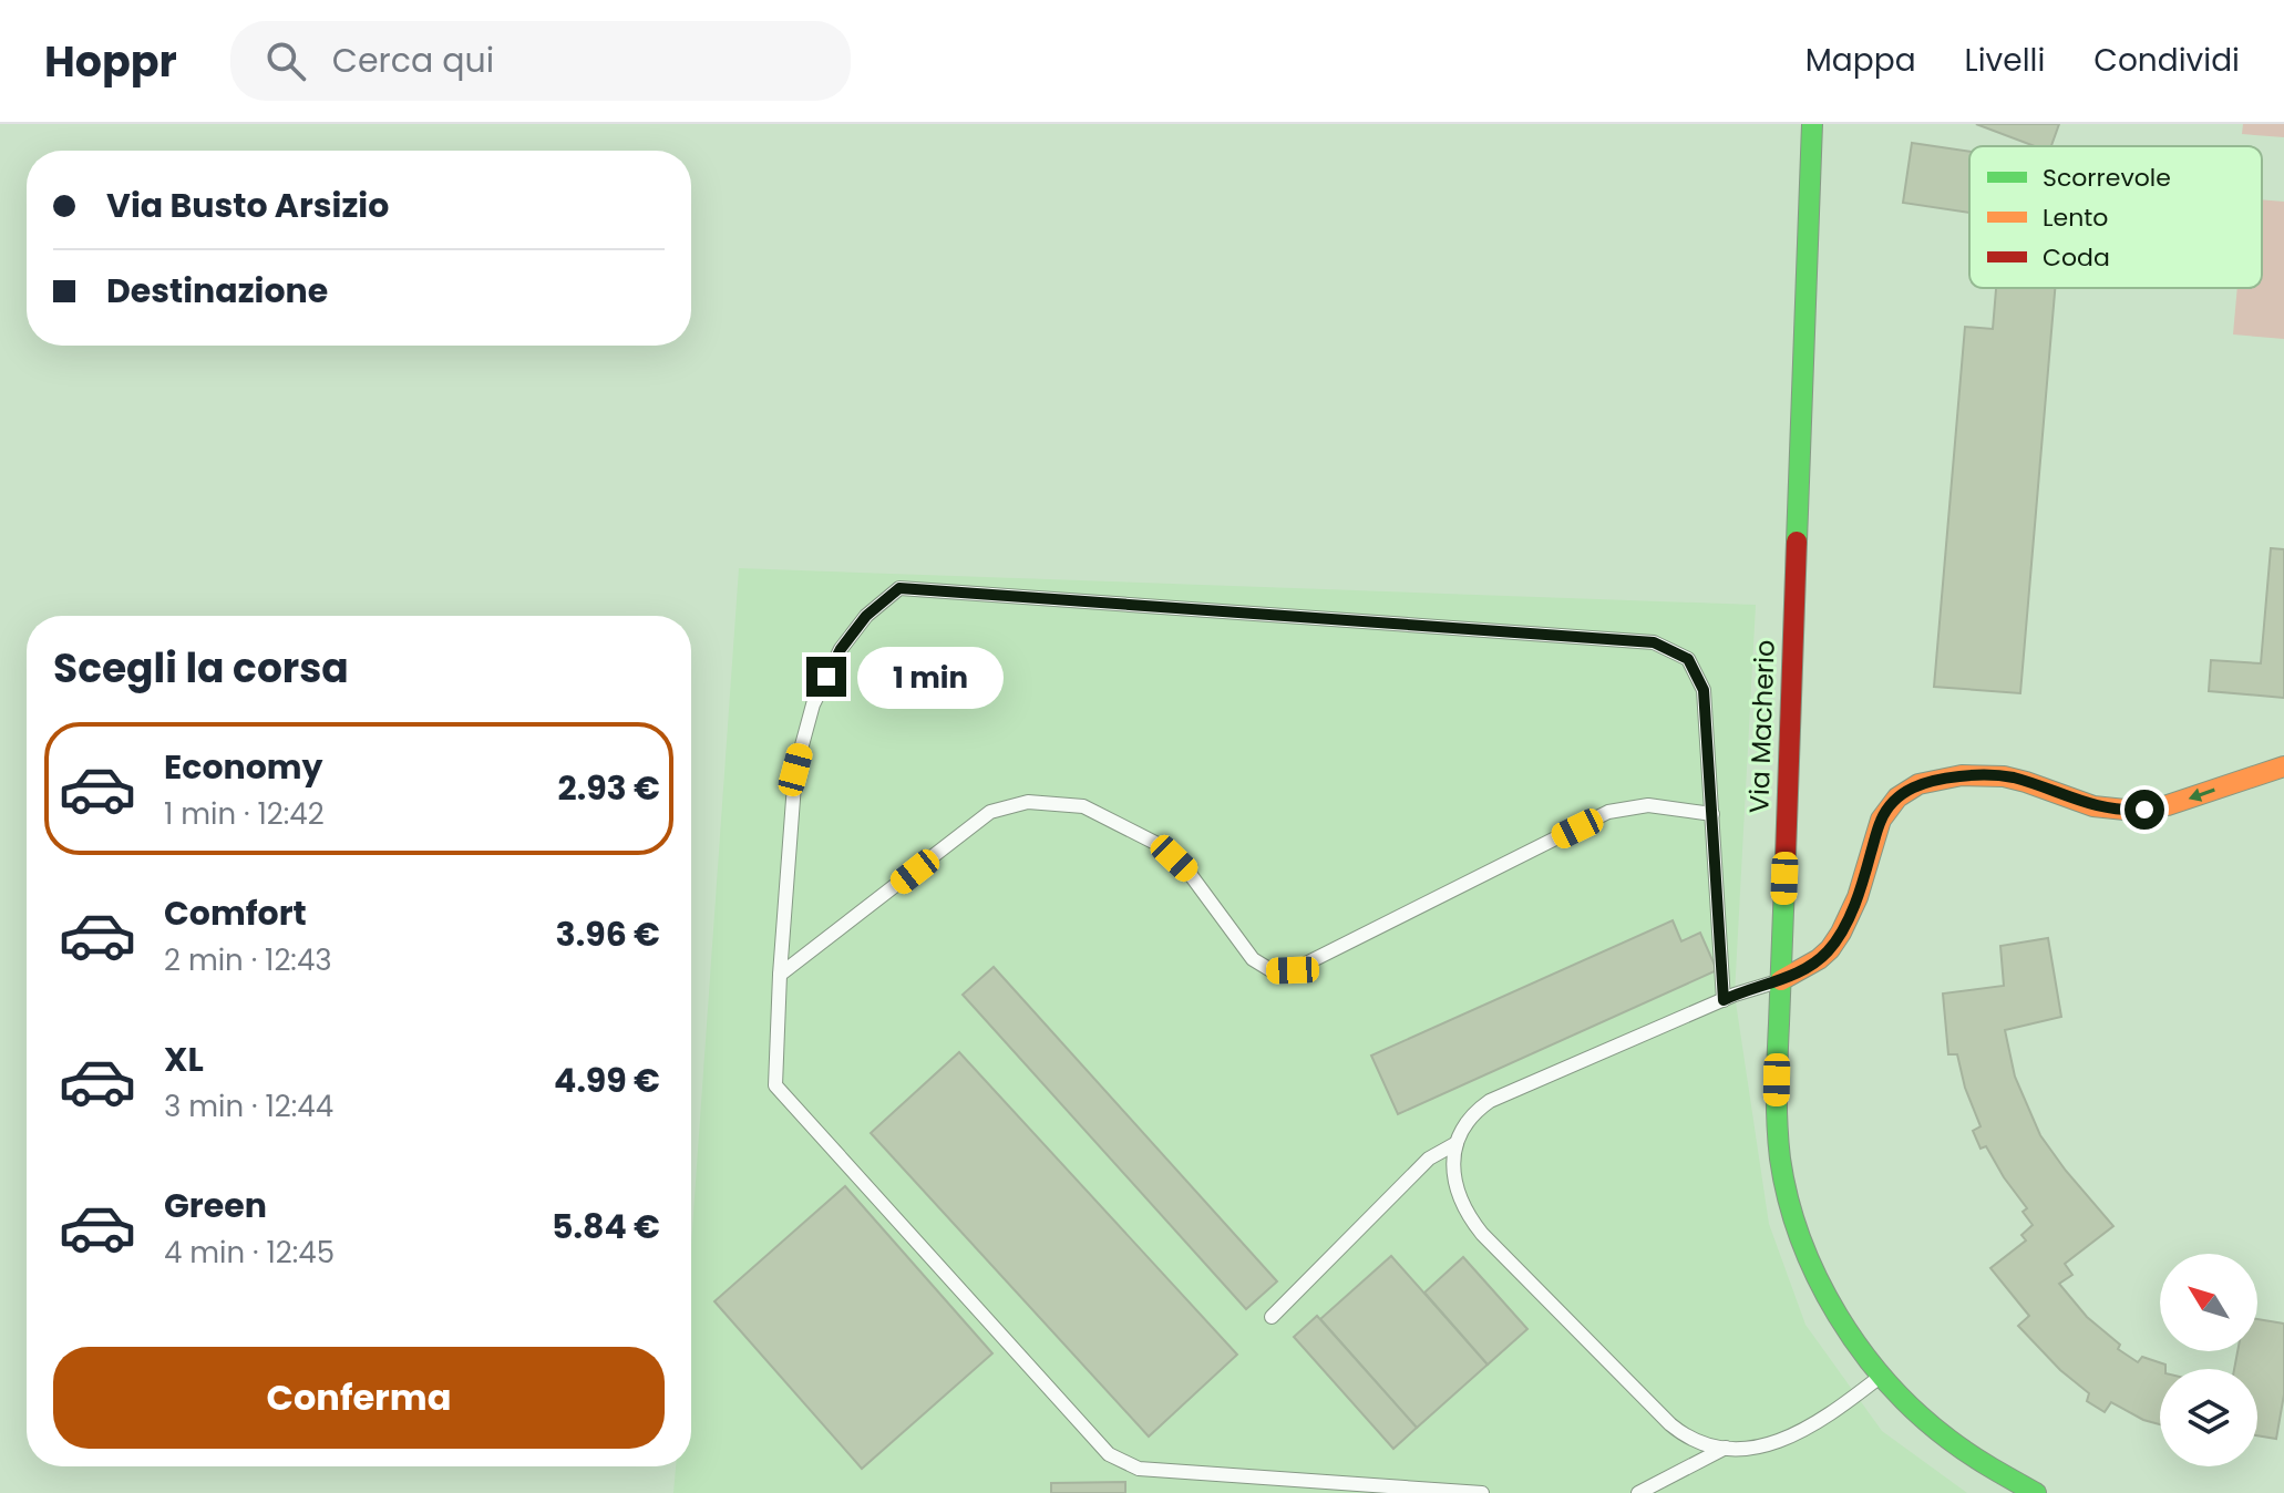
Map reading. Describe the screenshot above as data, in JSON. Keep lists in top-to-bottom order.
{
  "streets": {
    "street": ["Via Macherio"]
  },
  "legend": ["Scorrevole", "Lento", "Coda"],
  "north": "top left",
  "page": {
    "header": "Hoppr",
    "search": "Cerca qui",
    "nav": ["Mappa", "Livelli", "Condividi"],
    "banner": ["Via Busto Arsizio", "Destinazione"],
    "heading": "Scegli la corsa",
    "bubble": "1 min",
    "list": [
      {
        "name": "Economy",
        "note": "1 min · 12:42",
        "value": "2.93 €"
      },
      {
        "name": "Comfort",
        "note": "2 min · 12:43",
        "value": "3.96 €"
      },
      {
        "name": "XL",
        "note": "3 min · 12:44",
        "value": "4.99 €"
      },
      {
        "name": "Green",
        "note": "4 min · 12:45",
        "value": "5.84 €"
      }
    ],
    "buttons": "Conferma"
  }
}
